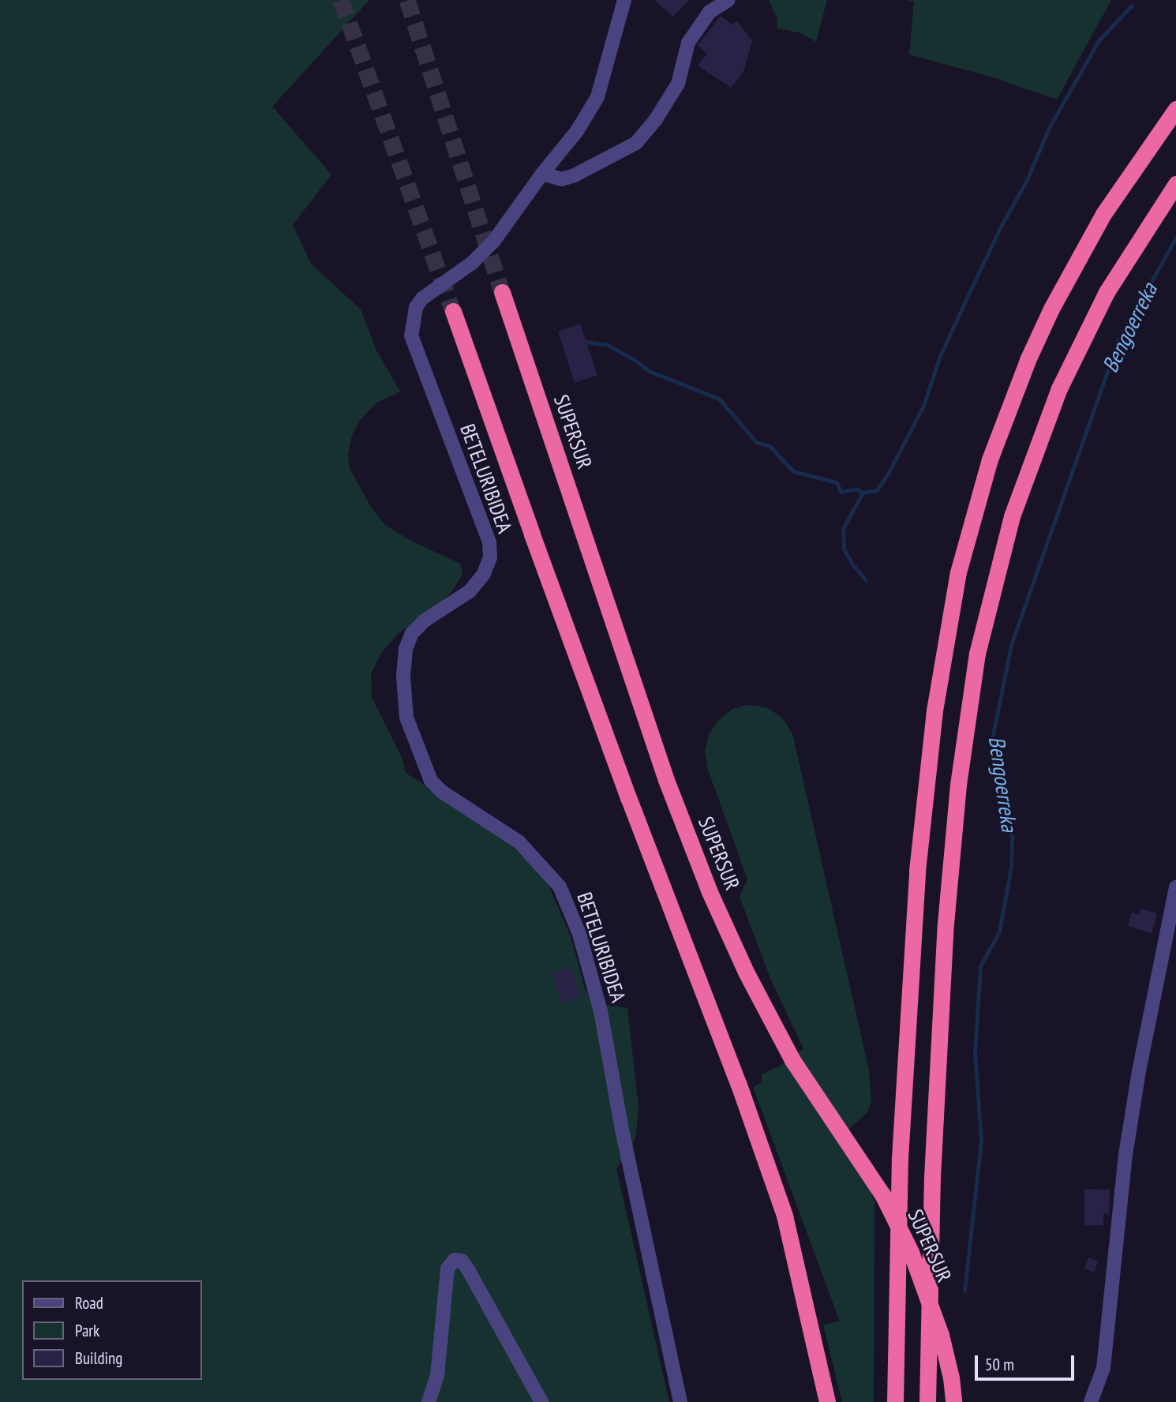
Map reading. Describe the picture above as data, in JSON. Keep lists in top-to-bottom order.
{
  "streets": {
    "highway": ["SUPERSUR"],
    "street": ["BETELURIBIDEA"]
  },
  "water": ["Bengoerreka"],
  "legend": ["Road", "Park", "Building"],
  "scale_bar": "50 m"
}
